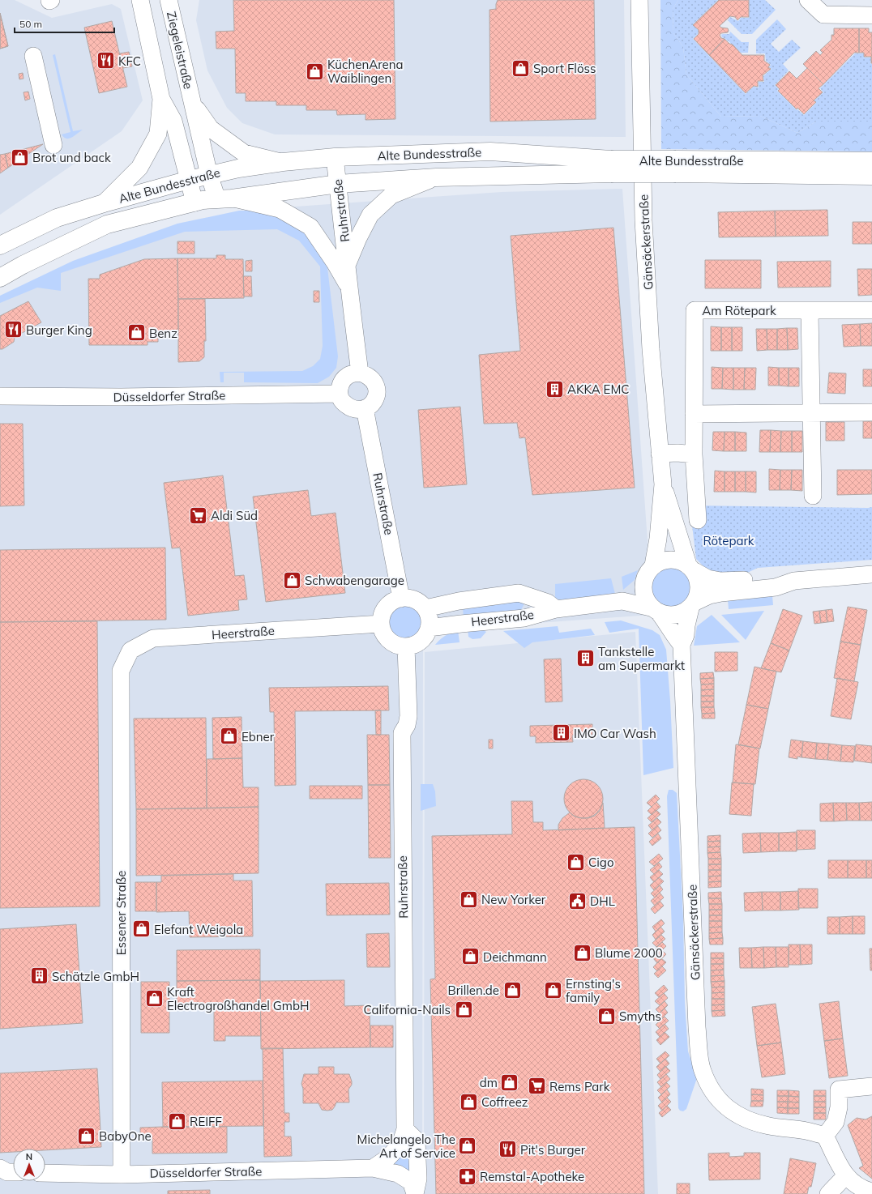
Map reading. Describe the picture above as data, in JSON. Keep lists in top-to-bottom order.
{
  "streets": {
    "main road": ["Alte Bundesstraße"],
    "street": [
      "Ziegeleistraße",
      "Ruhrstraße",
      "Gänsäckerstraße",
      "Am Rötepark",
      "Düsseldorfer Straße",
      "Heerstraße",
      "Essener Straße"
    ]
  },
  "crossings": [
    ["Ziegeleistraße", "Alte Bundesstraße"],
    ["Ziegeleistraße", "Ruhrstraße"],
    ["Alte Bundesstraße", "Ruhrstraße"],
    ["Ruhrstraße", "Düsseldorfer Straße"],
    ["Ruhrstraße", "Heerstraße"],
    ["Gänsäckerstraße", "Heerstraße"],
    ["Düsseldorfer Straße", "Essener Straße"],
    ["Heerstraße", "Essener Straße"]
  ],
  "parks": ["Rötepark"],
  "places": {
    "restaurant": ["KFC", "Burger King", "Pit's Burger"],
    "shop": [
      "Sport Flöss",
      "KüchenArena Waiblingen",
      "Brot und back",
      "Benz",
      "Schwabengarage",
      "Ebner",
      "Cigo",
      "New Yorker",
      "Elefant Weigola",
      "Blume 2000",
      "Deichmann",
      "Brillen.de",
      "Ernsting's family",
      "Kraft Electrogroßhandel GmbH",
      "California-Nails",
      "Smyths",
      "dm",
      "Coffreez",
      "REIFF",
      "BabyOne",
      "Michelangelo The Art of Service"
    ],
    "building": [
      "AKKA EMC",
      "Tankstelle am Supermarkt",
      "IMO Car Wash",
      "Schätzle GmbH"
    ],
    "supermarket": ["Aldi Süd", "Rems Park"],
    "public building": ["DHL"],
    "pharmacy": ["Remstal-Apotheke"]
  },
  "scale_bar": "50 m",
  "north": "top"
}
